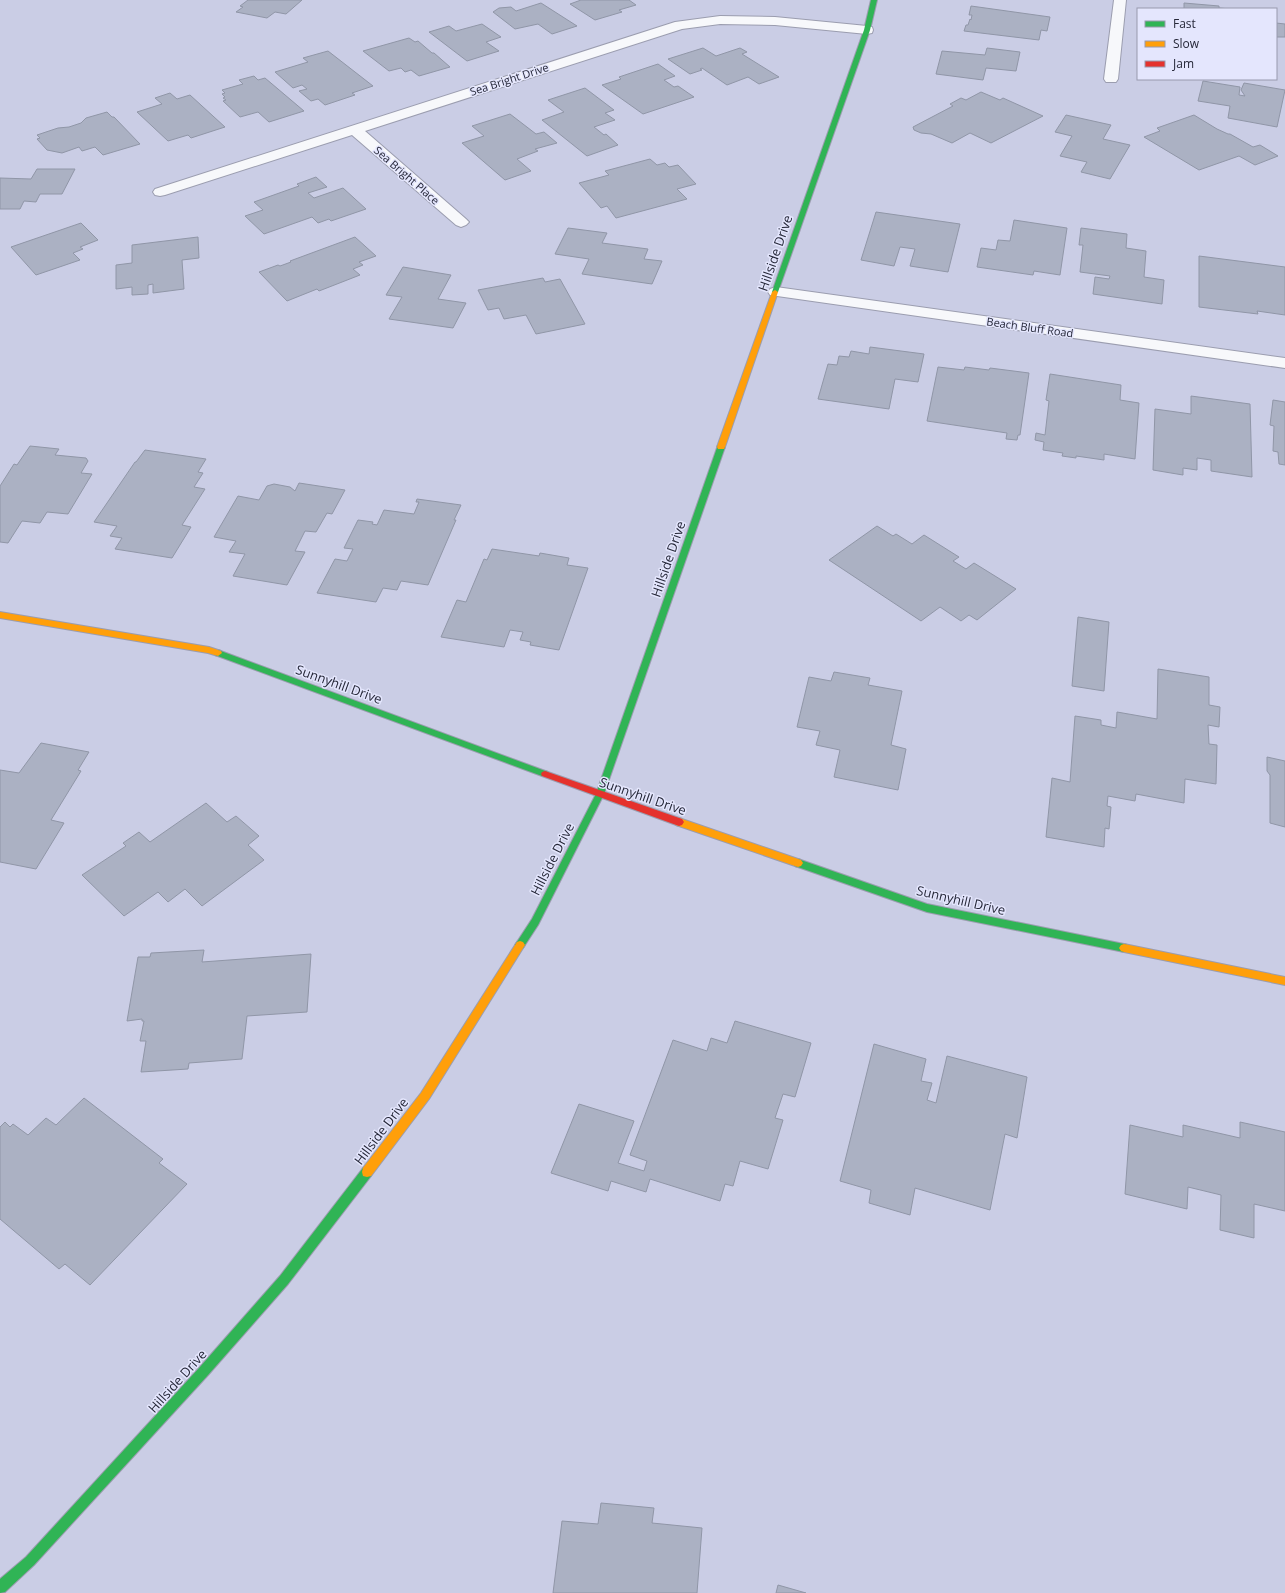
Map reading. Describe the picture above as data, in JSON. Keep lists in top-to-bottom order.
{
  "streets": {
    "street": [
      "Sea Bright Drive",
      "Sea Bright Place",
      "Hillside Drive",
      "Beach Bluff Road",
      "Sunnyhill Drive"
    ]
  },
  "crossings": [
    ["Sea Bright Drive", "Sea Bright Place"],
    ["Sea Bright Drive", "Hillside Drive"],
    ["Hillside Drive", "Beach Bluff Road"],
    ["Hillside Drive", "Sunnyhill Drive"]
  ],
  "legend": ["Fast", "Slow", "Jam"]
}
